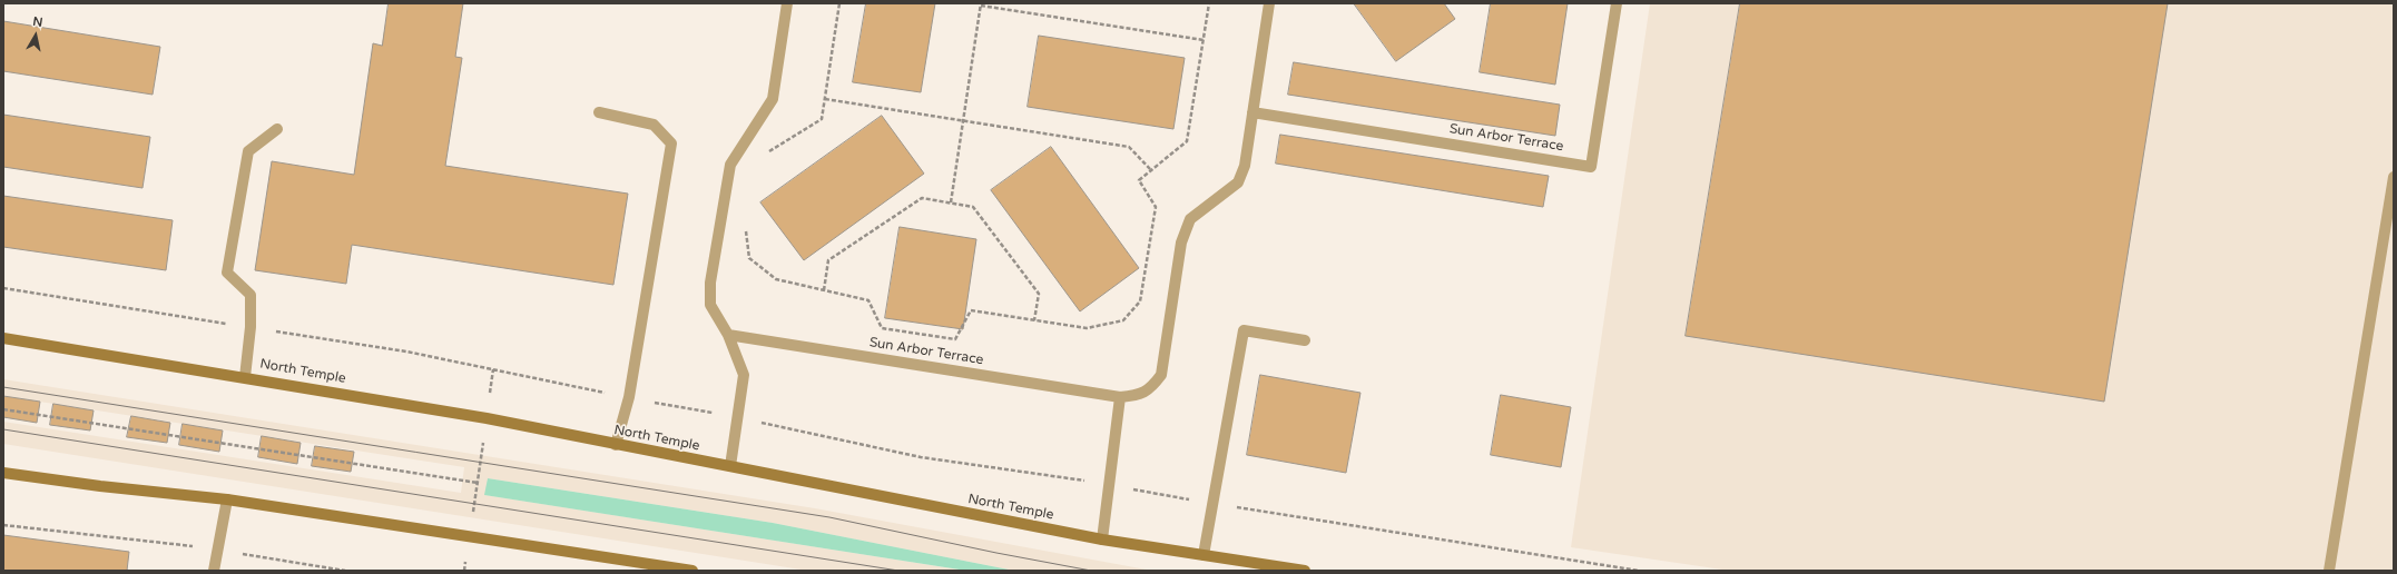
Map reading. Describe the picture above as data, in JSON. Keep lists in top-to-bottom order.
{
  "streets": {
    "main road": ["North Temple"],
    "street": ["Sun Arbor Terrace"]
  },
  "north": "top"
}
